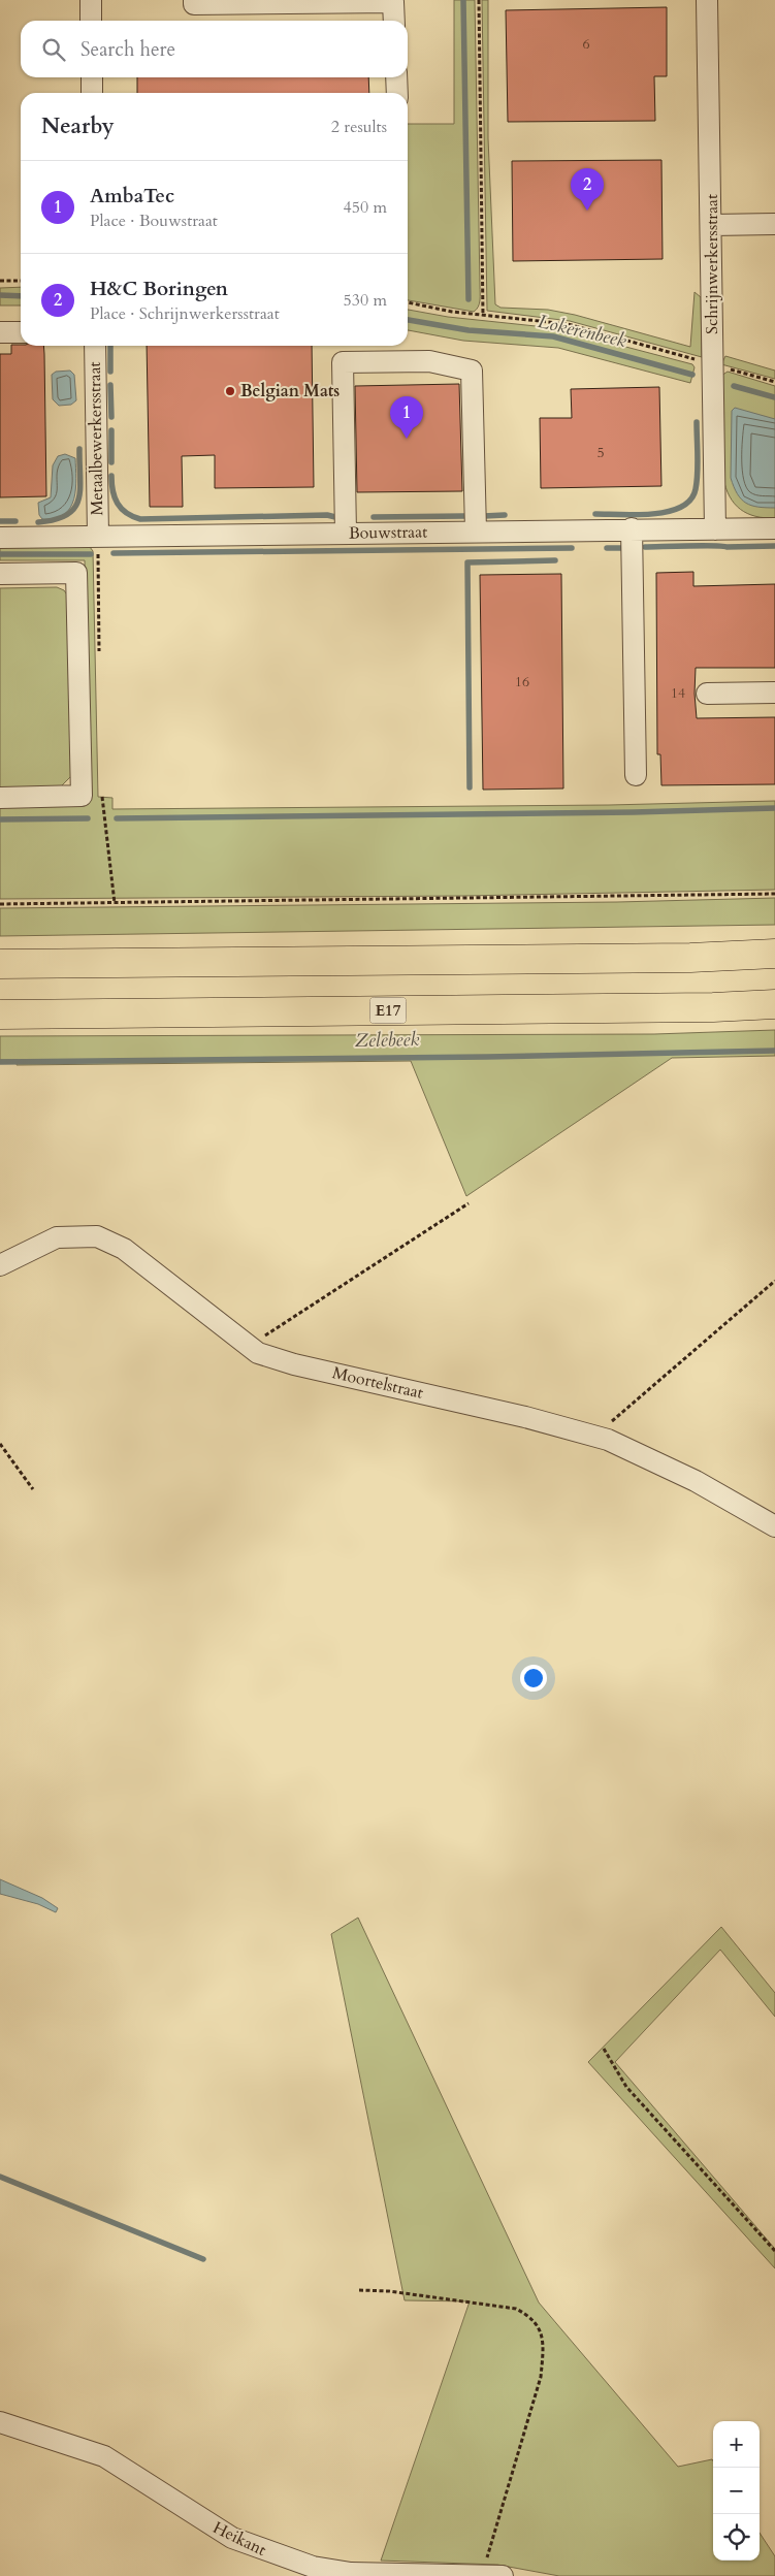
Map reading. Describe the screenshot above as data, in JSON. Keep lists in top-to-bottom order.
{
  "streets": {
    "highway": ["E17"],
    "street": [
      "Schrijnwerkersstraat",
      "Metaalbewerkersstraat",
      "Bouwstraat",
      "Moortelstraat",
      "Heikant"
    ]
  },
  "crossings": [
    ["Schrijnwerkersstraat", "Bouwstraat"],
    ["Metaalbewerkersstraat", "Bouwstraat"]
  ],
  "water": ["Lokerenbeek", "Zelebeek"],
  "places": ["Belgian Mats"],
  "house_numbers": [
    "6",
    "5",
    "16",
    "14"
  ],
  "page": {
    "search": "Search here",
    "heading": ["Nearby", "2 results"],
    "list": [
      {
        "mark": "1",
        "name": "AmbaTec",
        "note": "Place · Bouwstraat",
        "value": "450 m"
      },
      {
        "mark": "2",
        "name": "H&C Boringen",
        "note": "Place · Schrijnwerkersstraat",
        "value": "530 m"
      }
    ],
    "pins": ["2", "1"],
    "map_buttons": ["+", "−"]
  }
}
